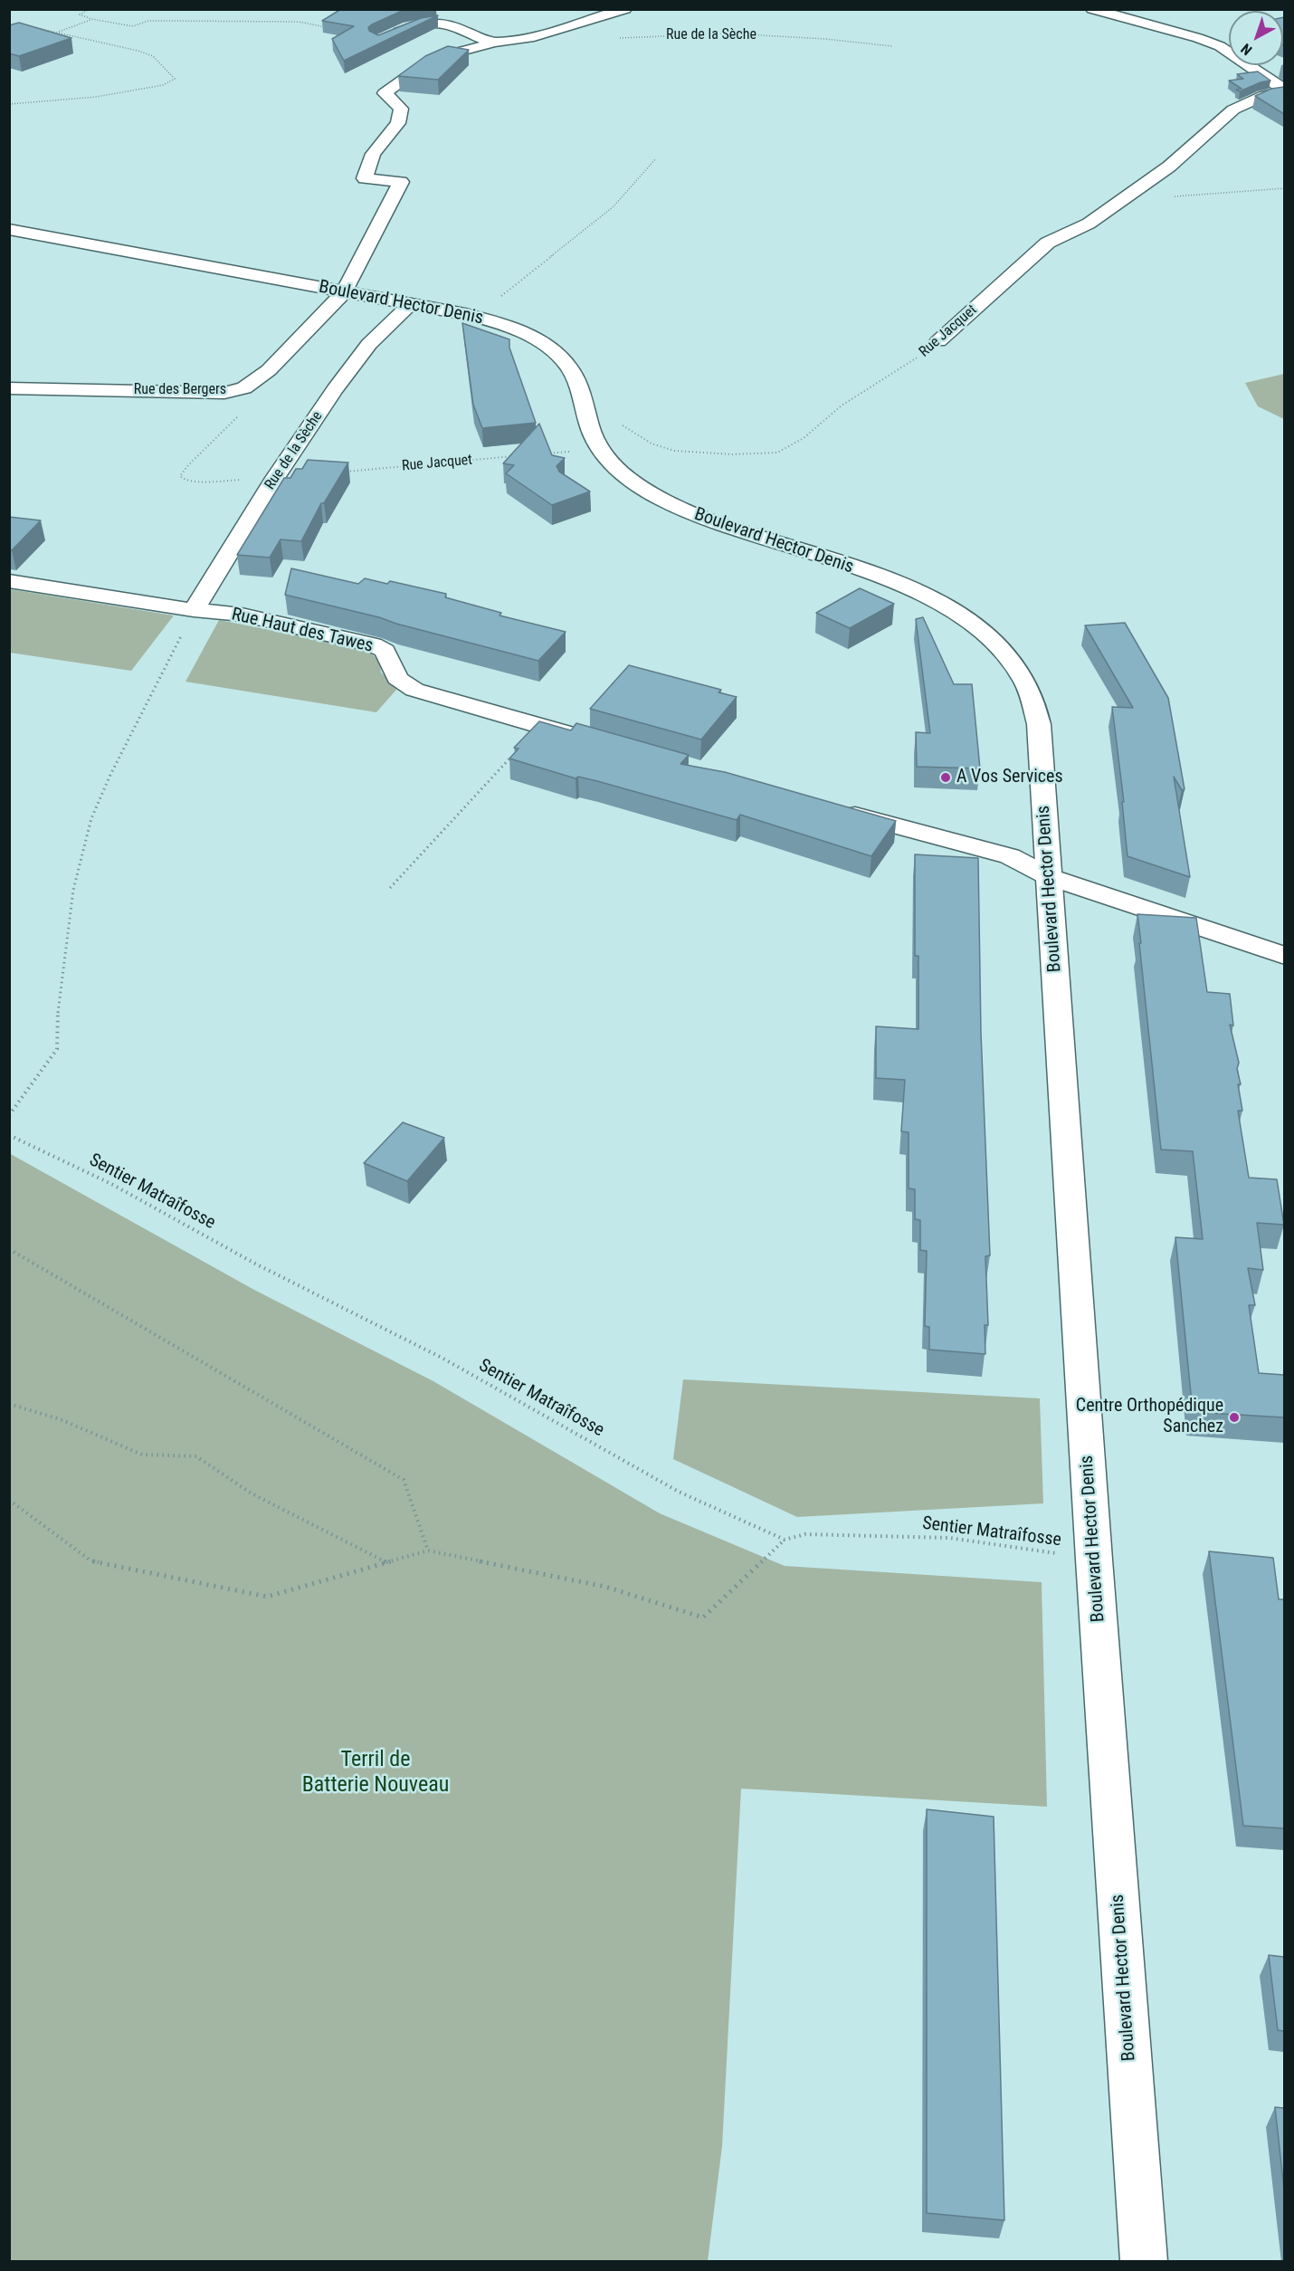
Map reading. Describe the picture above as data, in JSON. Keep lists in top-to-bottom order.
{
  "streets": {
    "street": [
      "Rue de la Sèche",
      "Boulevard Hector Denis",
      "Rue Jacquet",
      "Rue des Bergers",
      "Rue Haut des Tawes"
    ],
    "path": ["Sentier Matraîfosse"]
  },
  "crossings": [
    ["Rue de la Sèche", "Boulevard Hector Denis"],
    ["Rue de la Sèche", "Rue Haut des Tawes"],
    ["Boulevard Hector Denis", "Rue Jacquet"],
    ["Boulevard Hector Denis", "Rue des Bergers"],
    ["Boulevard Hector Denis", "Sentier Matraîfosse"]
  ],
  "parks": ["Terril de Batterie Nouveau"],
  "places": ["A Vos Services", "Centre Orthopédique Sanchez"],
  "north": "bottom left"
}
